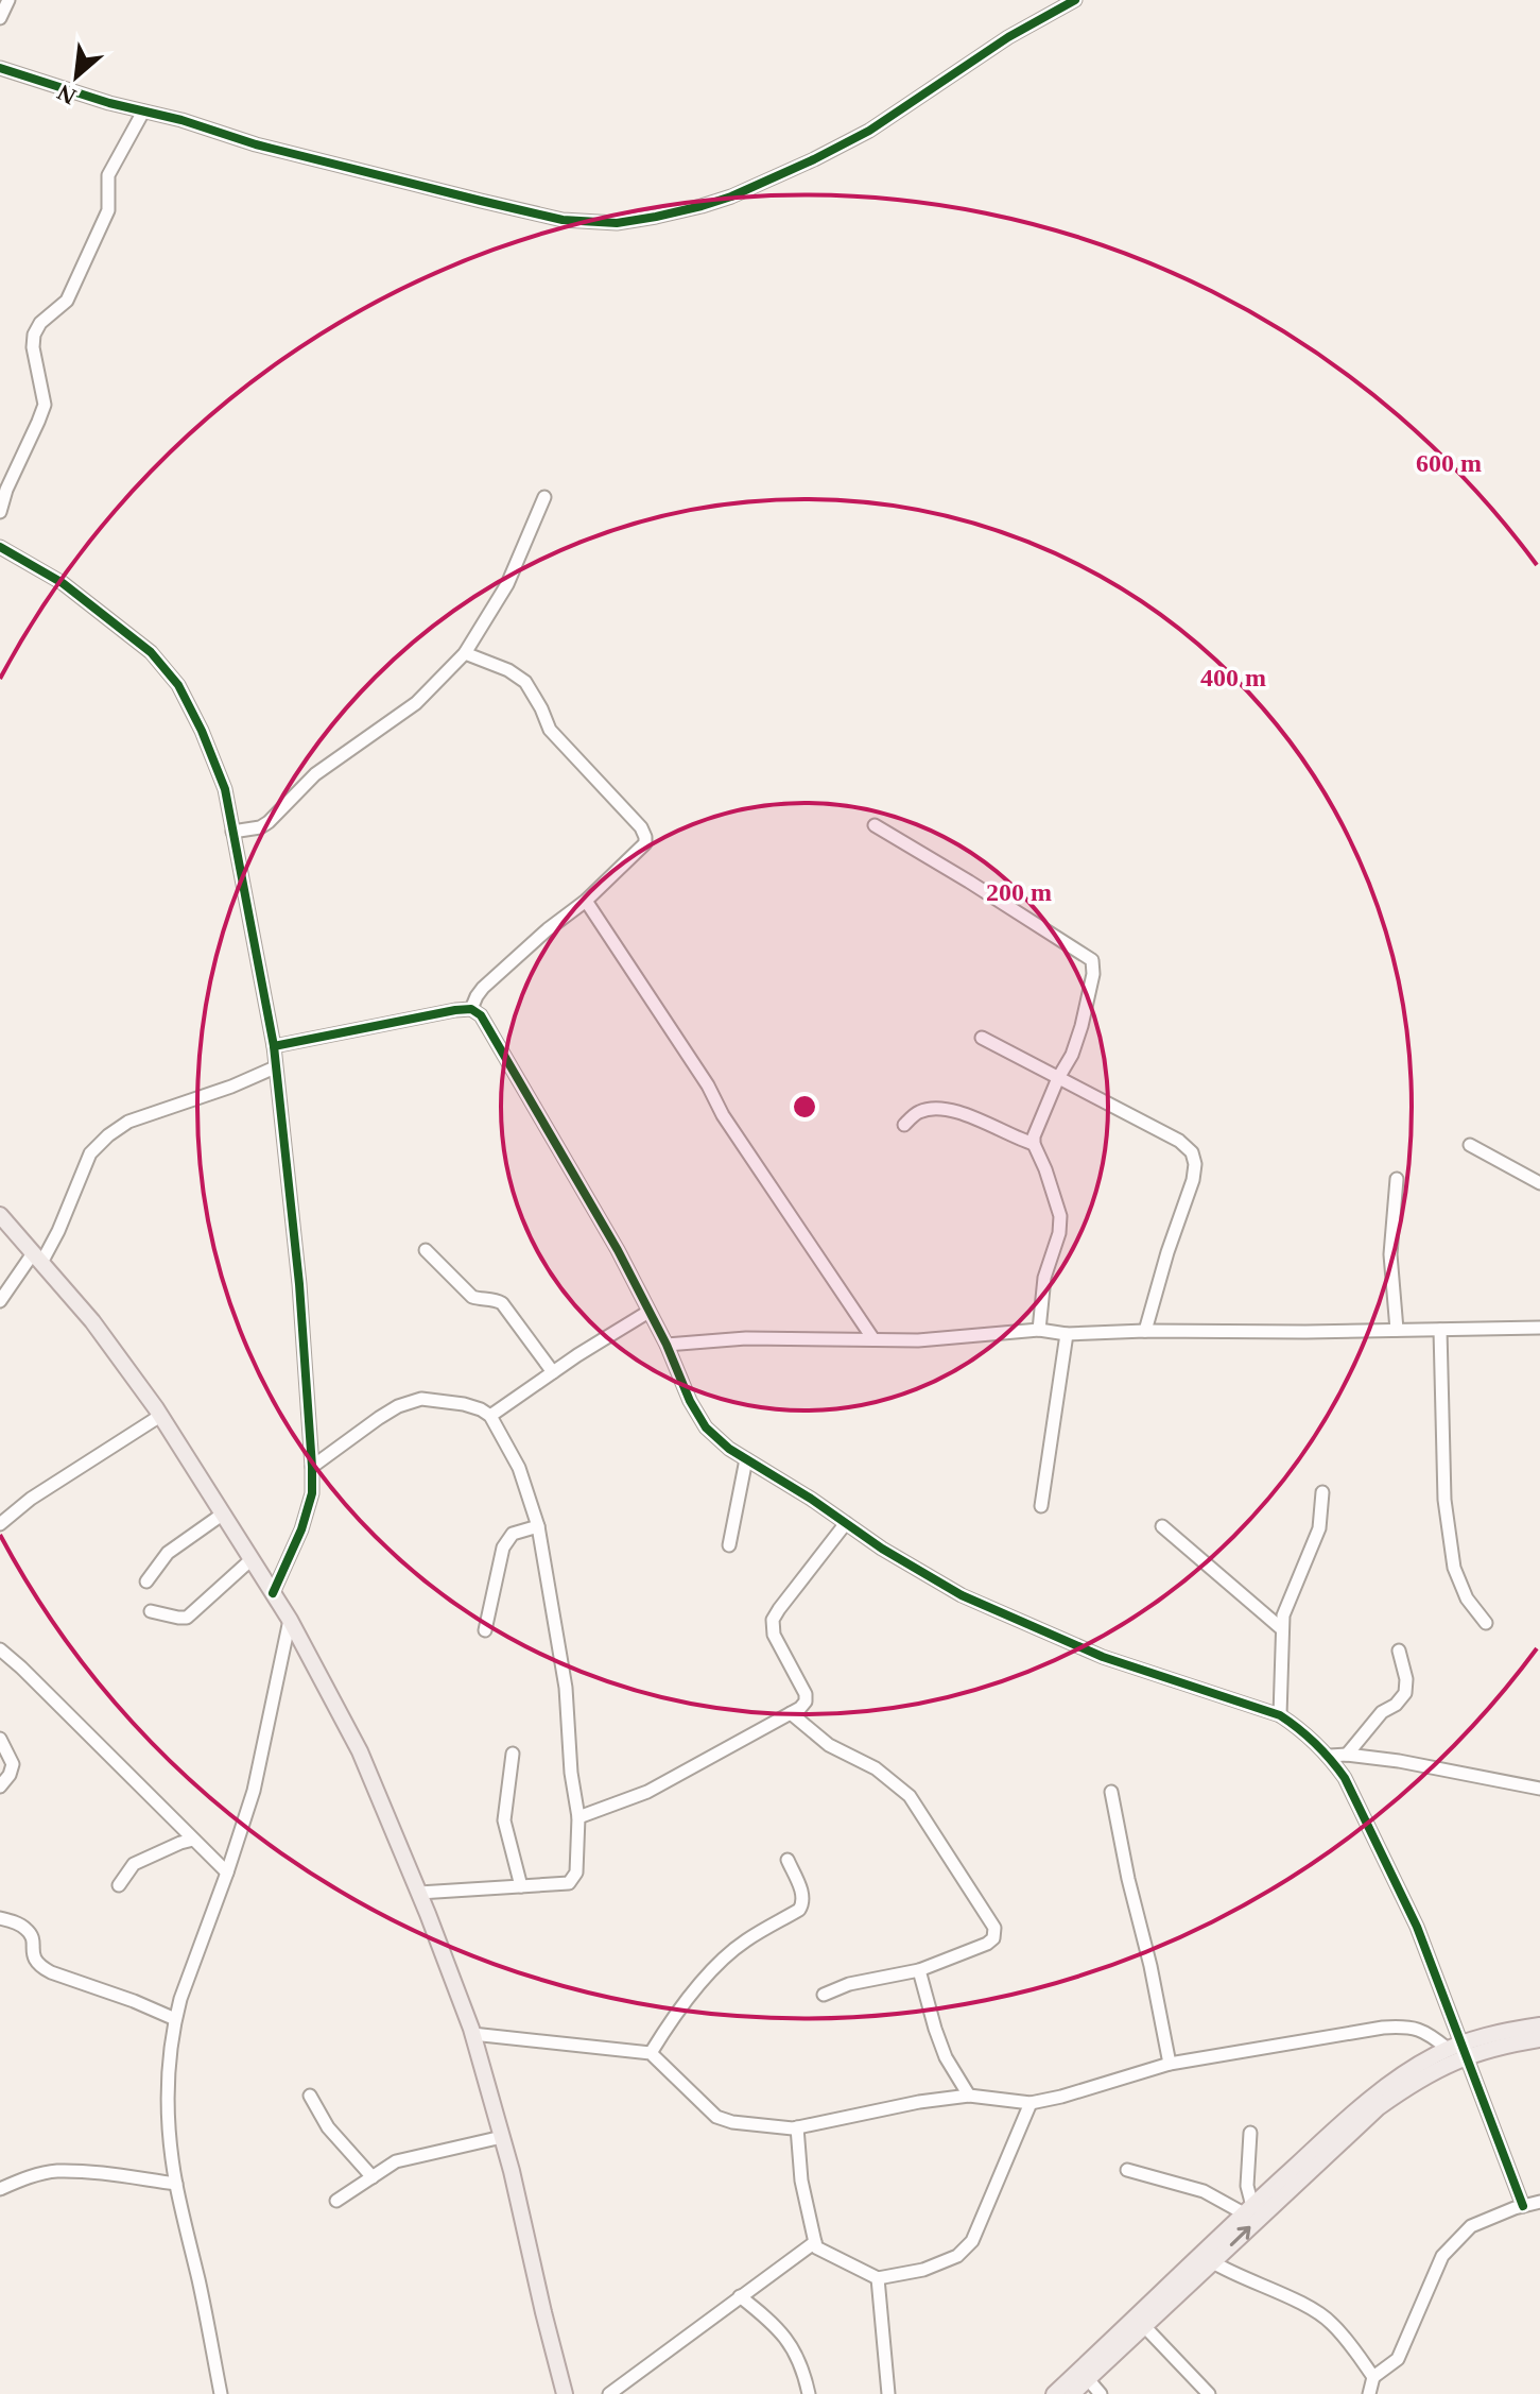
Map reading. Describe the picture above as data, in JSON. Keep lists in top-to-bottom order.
{
  "north": "bottom left",
  "rings": ["600 m", "400 m", "200 m"]
}
